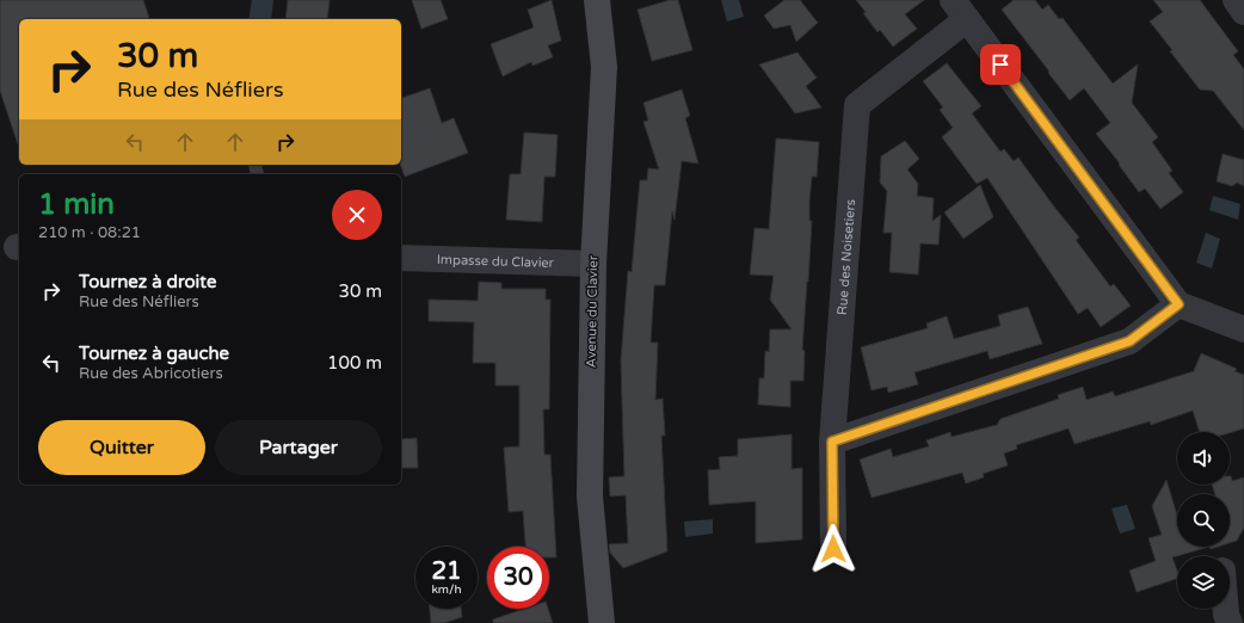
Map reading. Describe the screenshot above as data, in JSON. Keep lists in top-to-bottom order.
{
  "streets": {
    "street": ["Rue des Noisetiers", "Impasse du Clavier", "Avenue du Clavier"]
  },
  "crossings": [
    ["Impasse du Clavier", "Avenue du Clavier"]
  ],
  "page": {
    "turn": ["30 m", "Rue des Néfliers"],
    "heading": ["1 min", "210 m · 08:21"],
    "list": [
      {
        "name": "Tournez à droite",
        "note": "Rue des Néfliers",
        "value": "30 m"
      },
      {
        "name": "Tournez à gauche",
        "note": "Rue des Abricotiers",
        "value": "100 m"
      }
    ],
    "buttons": ["Quitter", "Partager"],
    "speed": "21 km/h",
    "limit": "30"
  }
}
